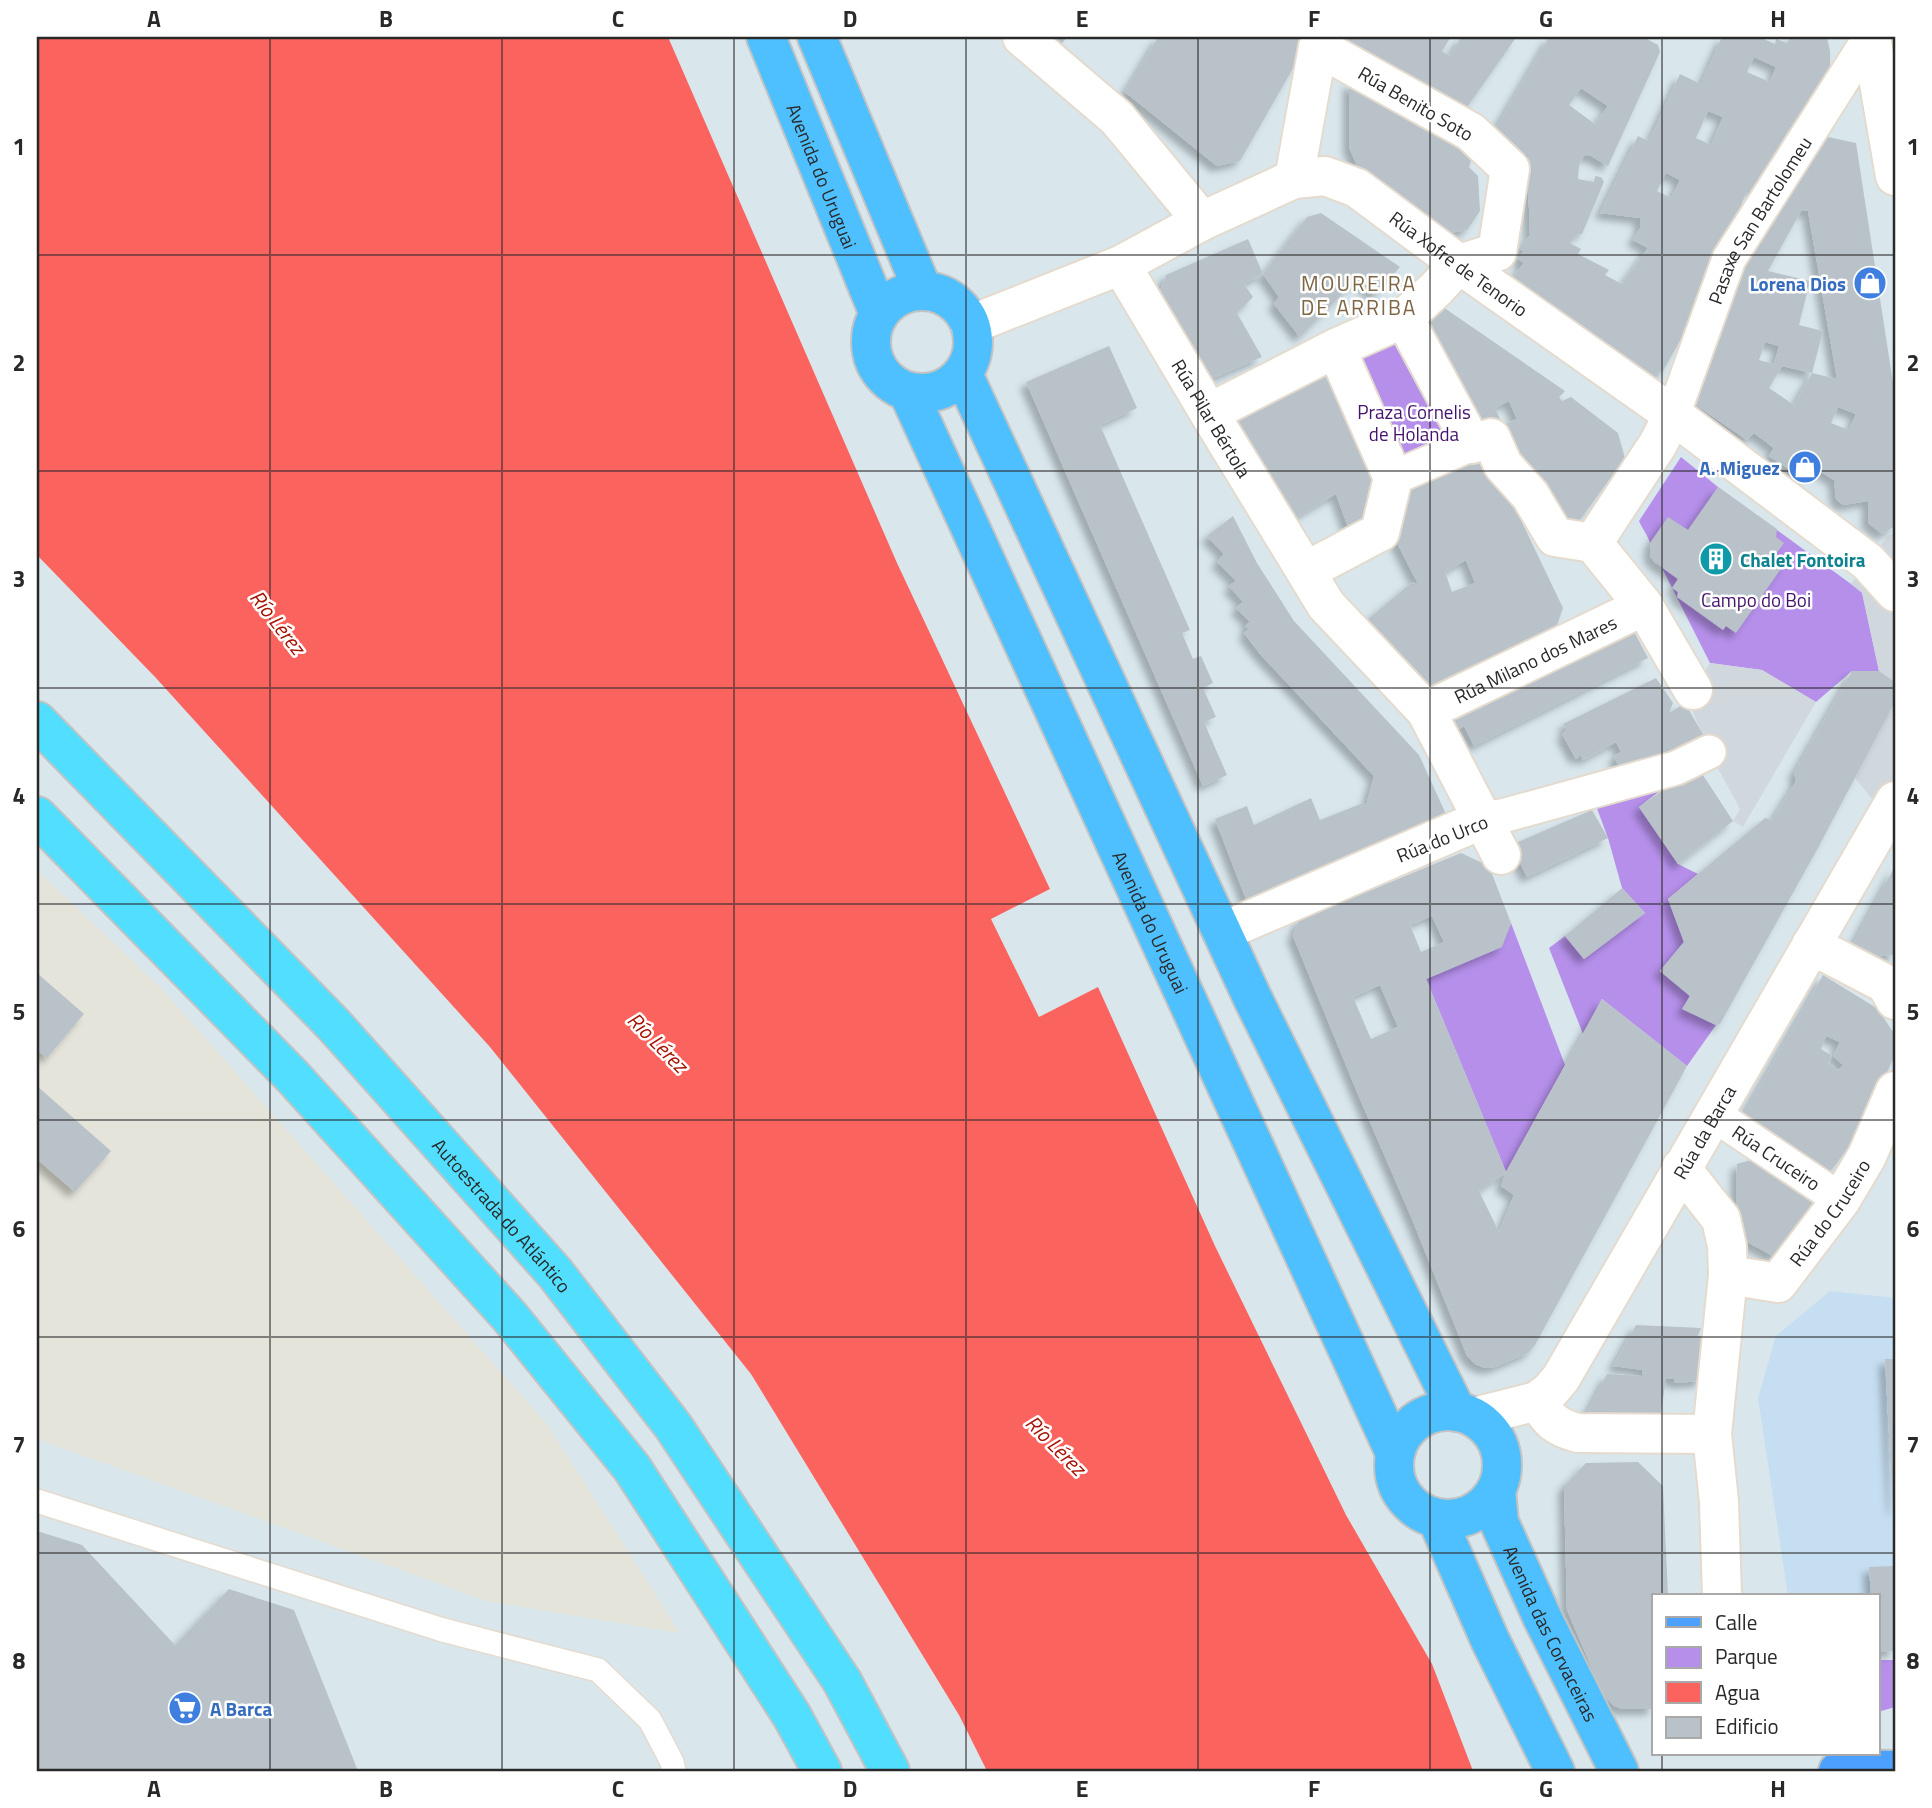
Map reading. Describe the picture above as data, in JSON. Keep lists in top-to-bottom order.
{
  "streets": {
    "highway": ["Avenida do Uruguai", "Autoestrada do Atlántico", "Avenida das Corvaceiras"],
    "street": [
      "Rúa Benito Soto",
      "Pasaxe San Bartolomeu",
      "Rúa Xofre de Tenorio",
      "Rúa Pilar Bértola",
      "Rúa Milano dos Mares",
      "Rúa do Urco",
      "Rúa da Barca",
      "Rúa Cruceiro",
      "Rúa do Cruceiro"
    ]
  },
  "crossings": [
    ["Rúa Benito Soto", "Rúa Xofre de Tenorio"],
    ["Avenida do Uruguai", "Rúa Xofre de Tenorio"],
    ["Avenida do Uruguai", "Avenida das Corvaceiras"],
    ["Pasaxe San Bartolomeu", "Rúa Xofre de Tenorio"],
    ["Rúa Xofre de Tenorio", "Rúa Pilar Bértola"],
    ["Rúa Pilar Bértola", "Rúa Milano dos Mares"],
    ["Rúa Pilar Bértola", "Rúa do Urco"],
    ["Rúa da Barca", "Rúa Cruceiro"],
    ["Rúa Cruceiro", "Rúa do Cruceiro"]
  ],
  "districts": ["MOUREIRA DE ARRIBA"],
  "water": ["Río Lérez"],
  "parks": ["Praza Cornelis de Holanda", "Campo do Boi"],
  "places": {
    "shop": ["Lorena Dios", "A. Miguez"],
    "building": ["Chalet Fontoira"],
    "supermarket": ["A Barca"]
  },
  "legend": [
    "Calle",
    "Parque",
    "Agua",
    "Edificio"
  ],
  "grid": {
    "columns": [
      "A",
      "B",
      "C",
      "D",
      "E",
      "F",
      "G",
      "H"
    ],
    "rows": [
      "1",
      "2",
      "3",
      "4",
      "5",
      "6",
      "7",
      "8"
    ]
  }
}
